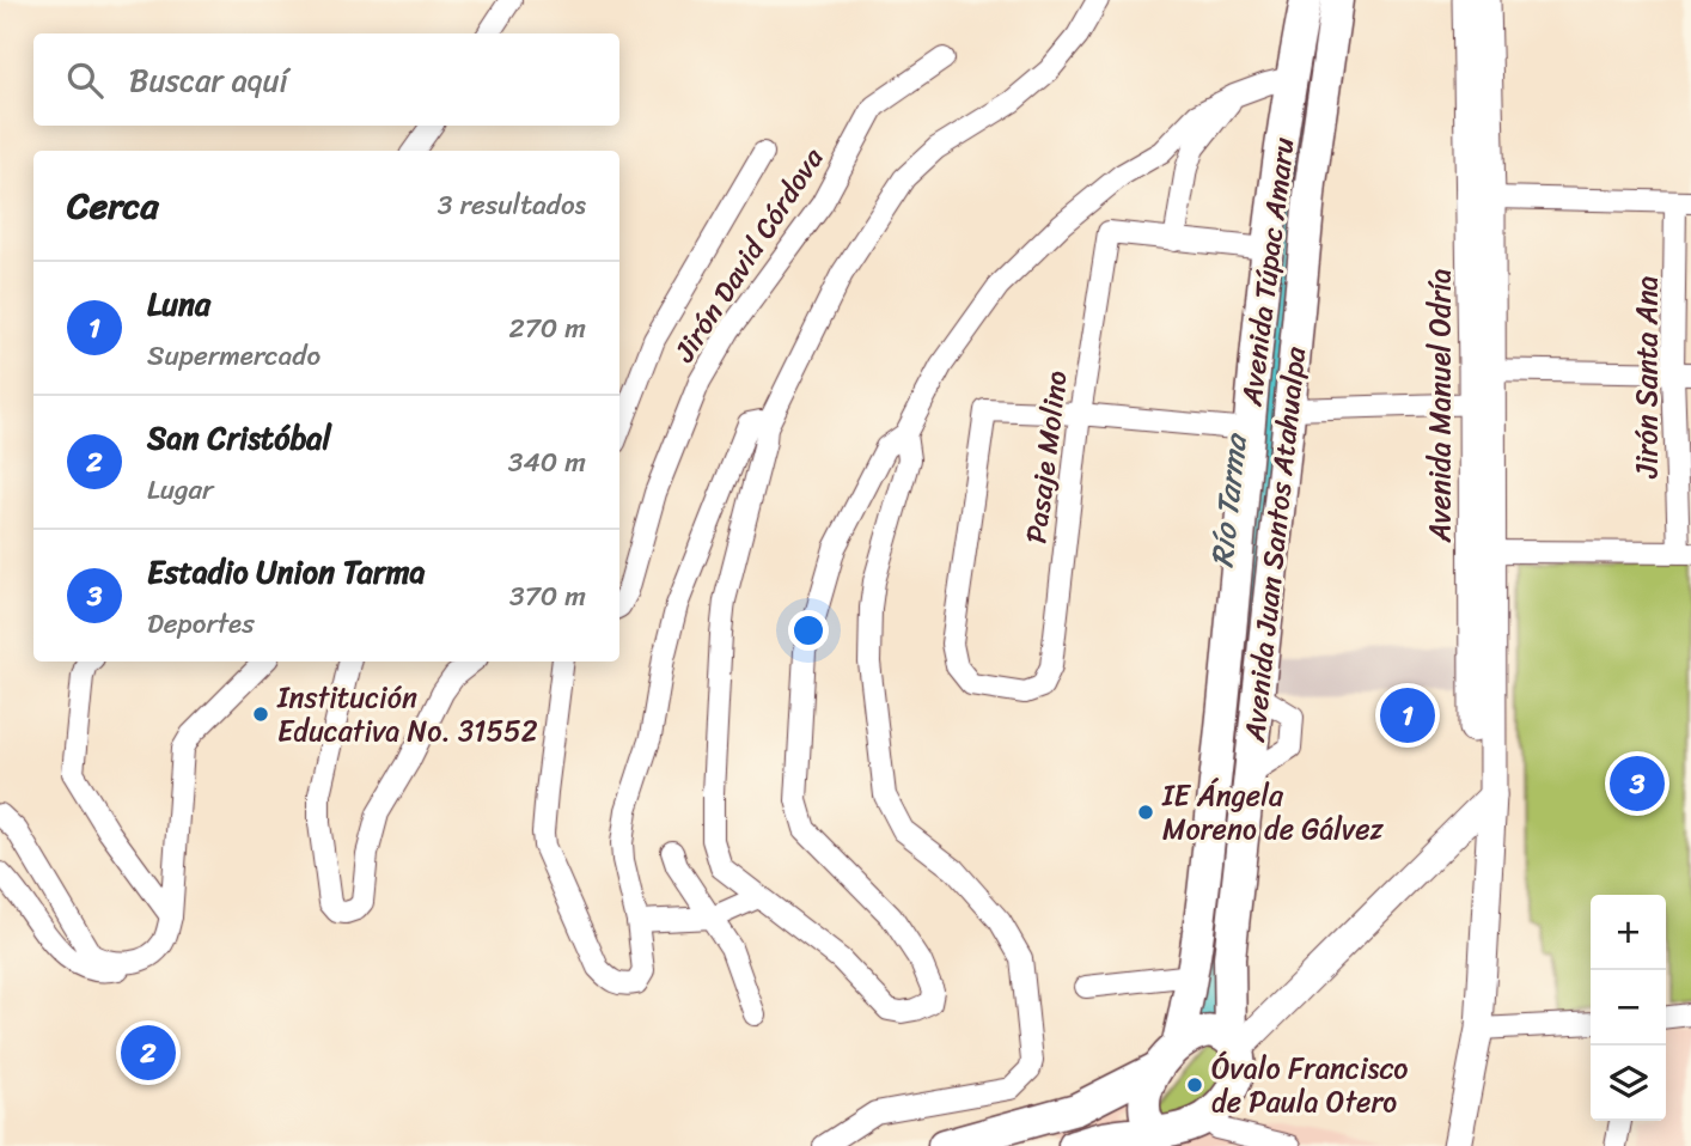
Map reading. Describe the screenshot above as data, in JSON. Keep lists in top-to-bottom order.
{
  "streets": {
    "highway": ["Avenida Túpac Amaru", "Avenida Juan Santos Atahualpa"],
    "main road": ["Avenida Manuel Odría"],
    "street": ["Jirón David Córdova", "Jirón Santa Ana", "Pasaje Molino"]
  },
  "crossings": [
    ["Avenida Túpac Amaru", "Avenida Juan Santos Atahualpa"]
  ],
  "water": ["Río Tarma"],
  "places": ["Institución Educativa No. 31552", "IE Ángela Moreno de Gálvez", "Óvalo Francisco de Paula Otero"],
  "page": {
    "search": "Buscar aquí",
    "heading": ["Cerca", "3 resultados"],
    "list": [
      {
        "mark": "1",
        "name": "Luna",
        "note": "Supermercado",
        "value": "270 m"
      },
      {
        "mark": "2",
        "name": "San Cristóbal",
        "note": "Lugar",
        "value": "340 m"
      },
      {
        "mark": "3",
        "name": "Estadio Union Tarma",
        "note": "Deportes",
        "value": "370 m"
      }
    ],
    "pins": ["1", "3", "2"],
    "map_buttons": ["+", "−"]
  }
}
